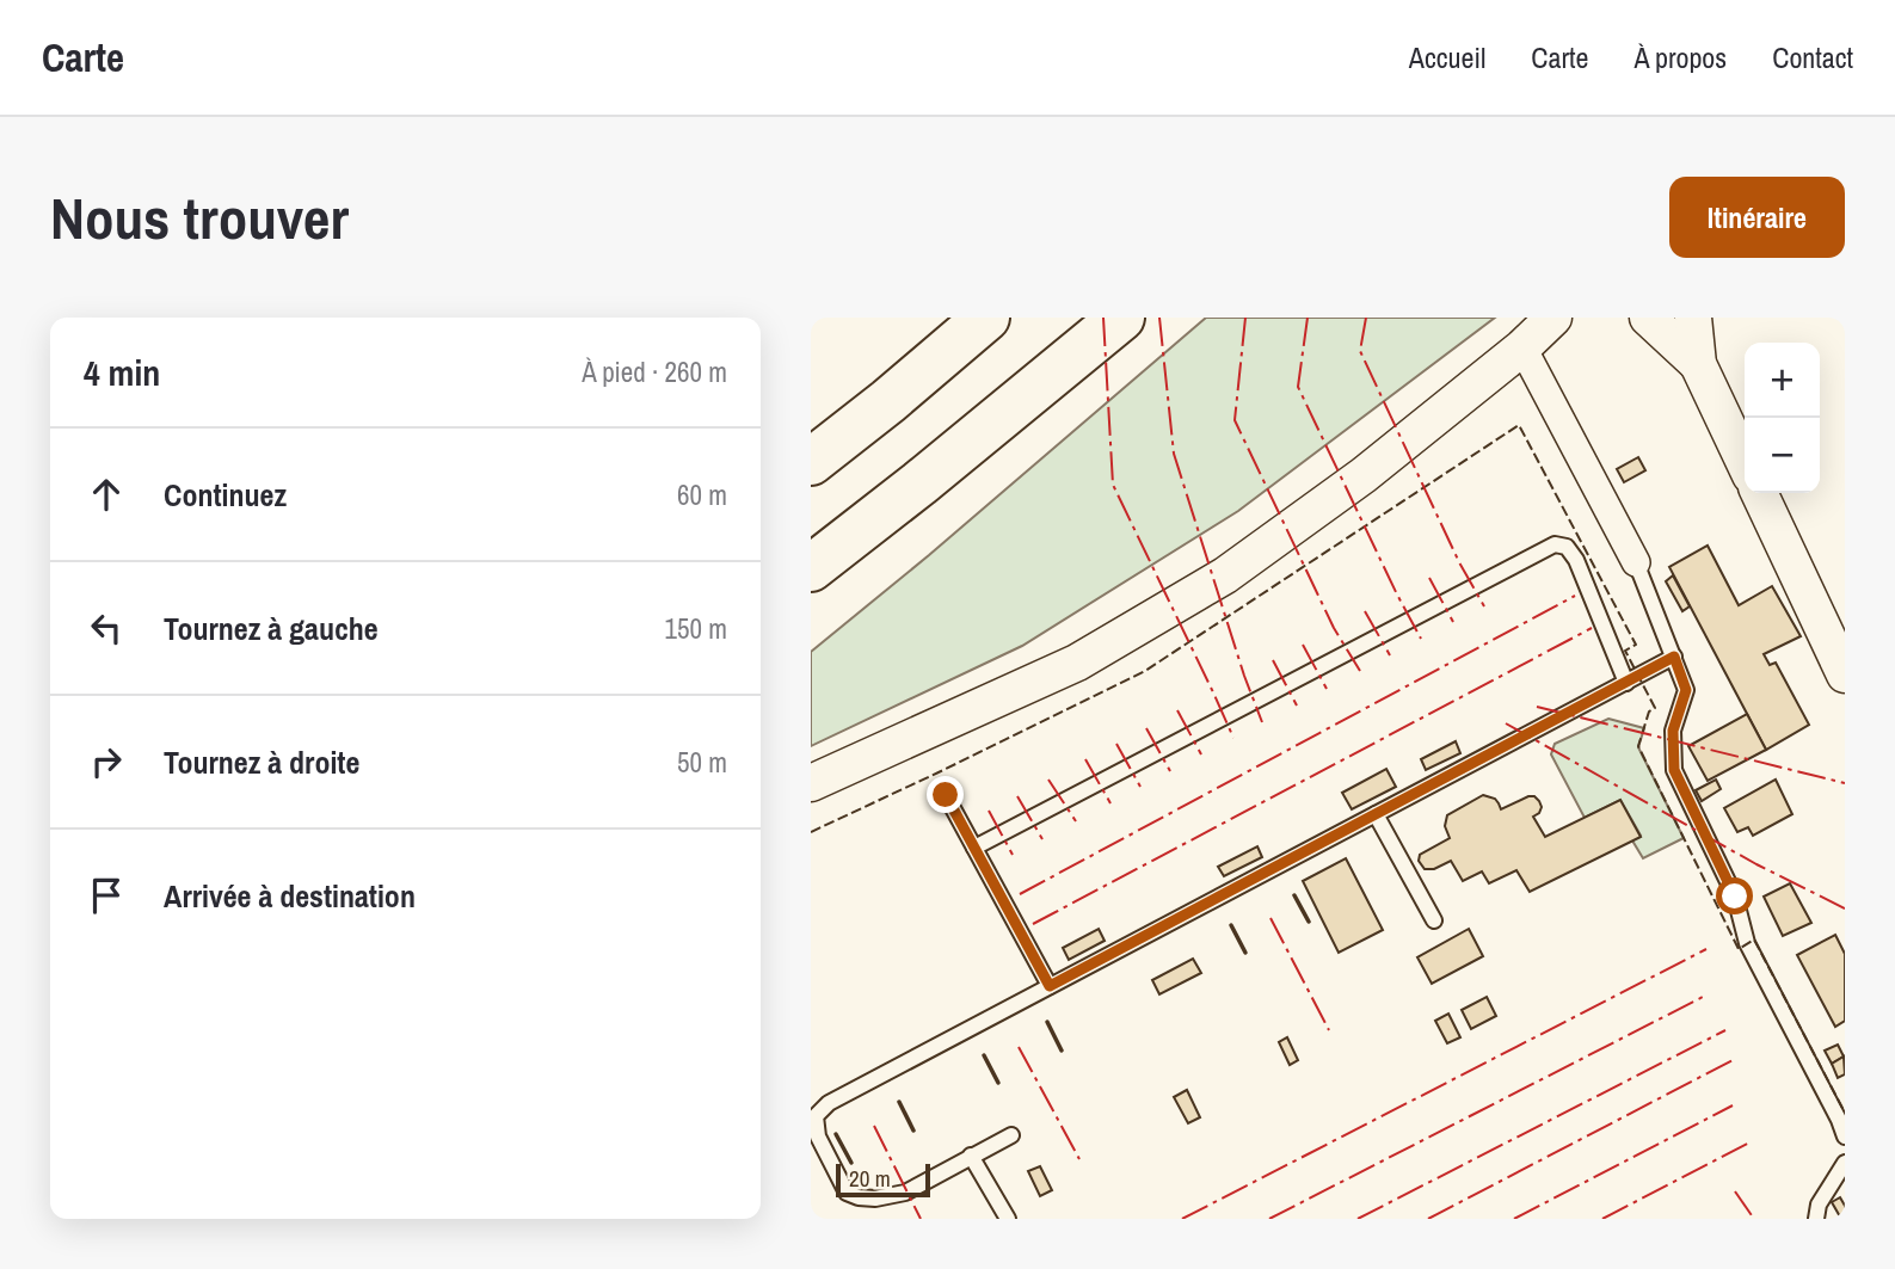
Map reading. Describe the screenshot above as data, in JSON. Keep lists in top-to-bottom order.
{
  "scale_bar": "20 m",
  "page": {
    "header": "Carte",
    "nav": [
      "Accueil",
      "Carte",
      "À propos",
      "Contact"
    ],
    "buttons": "Itinéraire",
    "title": "Nous trouver",
    "heading": ["4 min", "À pied · 260 m"],
    "map_buttons": ["+", "−"],
    "list": [
      ["Continuez", "60 m"],
      ["Tournez à gauche", "150 m"],
      ["Tournez à droite", "50 m"],
      "Arrivée à destination"
    ],
    "scale": "20 m"
  }
}
